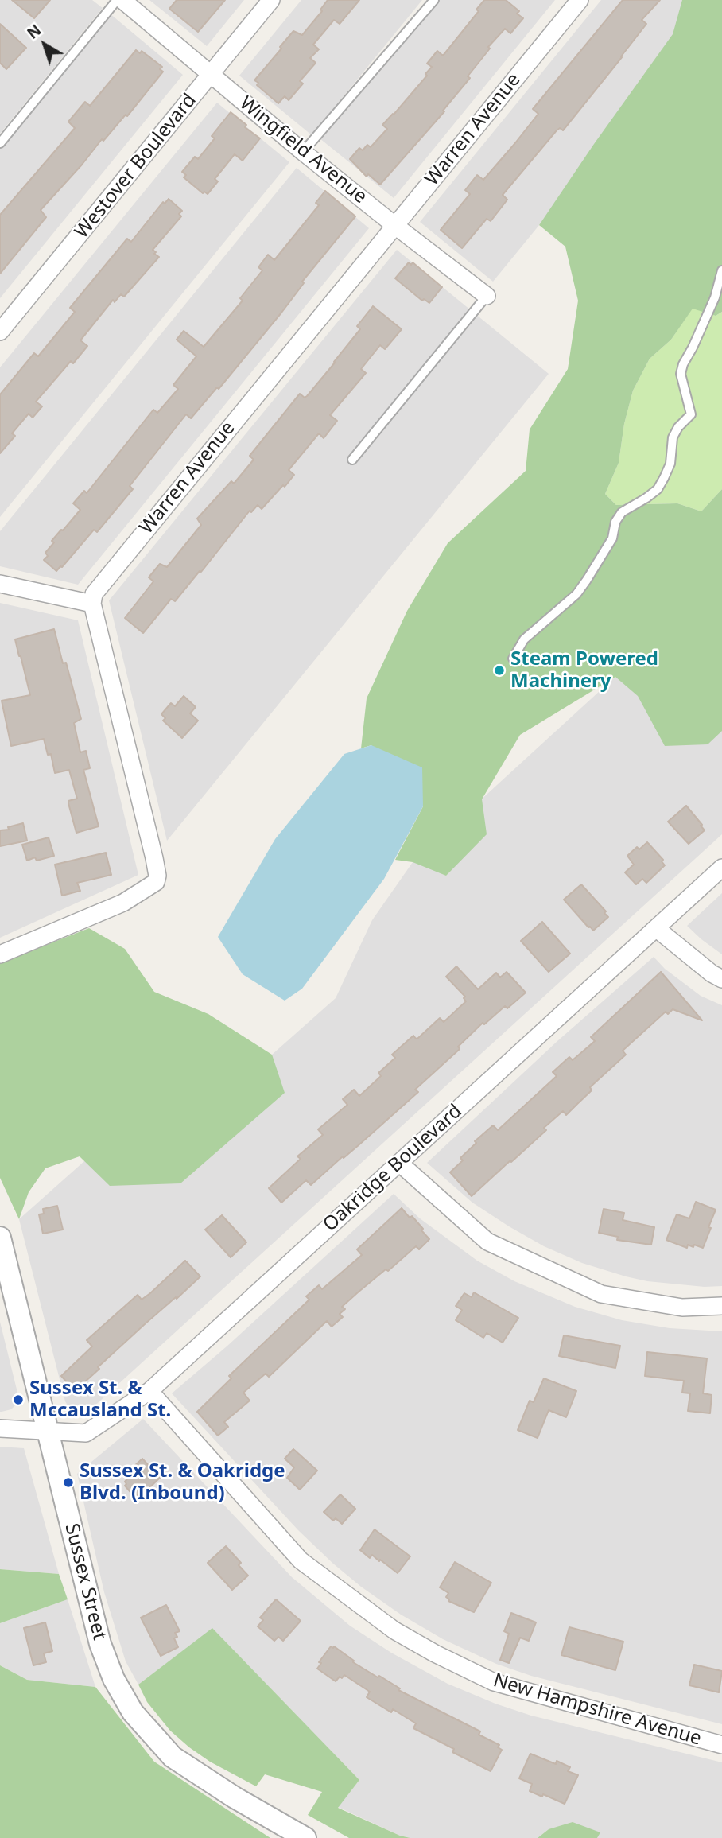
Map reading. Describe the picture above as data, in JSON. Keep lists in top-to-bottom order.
{
  "streets": {
    "street": [
      "Warren Avenue",
      "Wingfield Avenue",
      "Westover Boulevard",
      "Oakridge Boulevard",
      "Sussex Street",
      "New Hampshire Avenue"
    ]
  },
  "crossings": [
    ["Warren Avenue", "Wingfield Avenue"],
    ["Wingfield Avenue", "Westover Boulevard"],
    ["Oakridge Boulevard", "Sussex Street"],
    ["Oakridge Boulevard", "New Hampshire Avenue"]
  ],
  "places": ["Steam Powered Machinery", "Sussex St. & Mccausland St.", "Sussex St. & Oakridge Blvd. (Inbound)"],
  "north": "top left"
}
